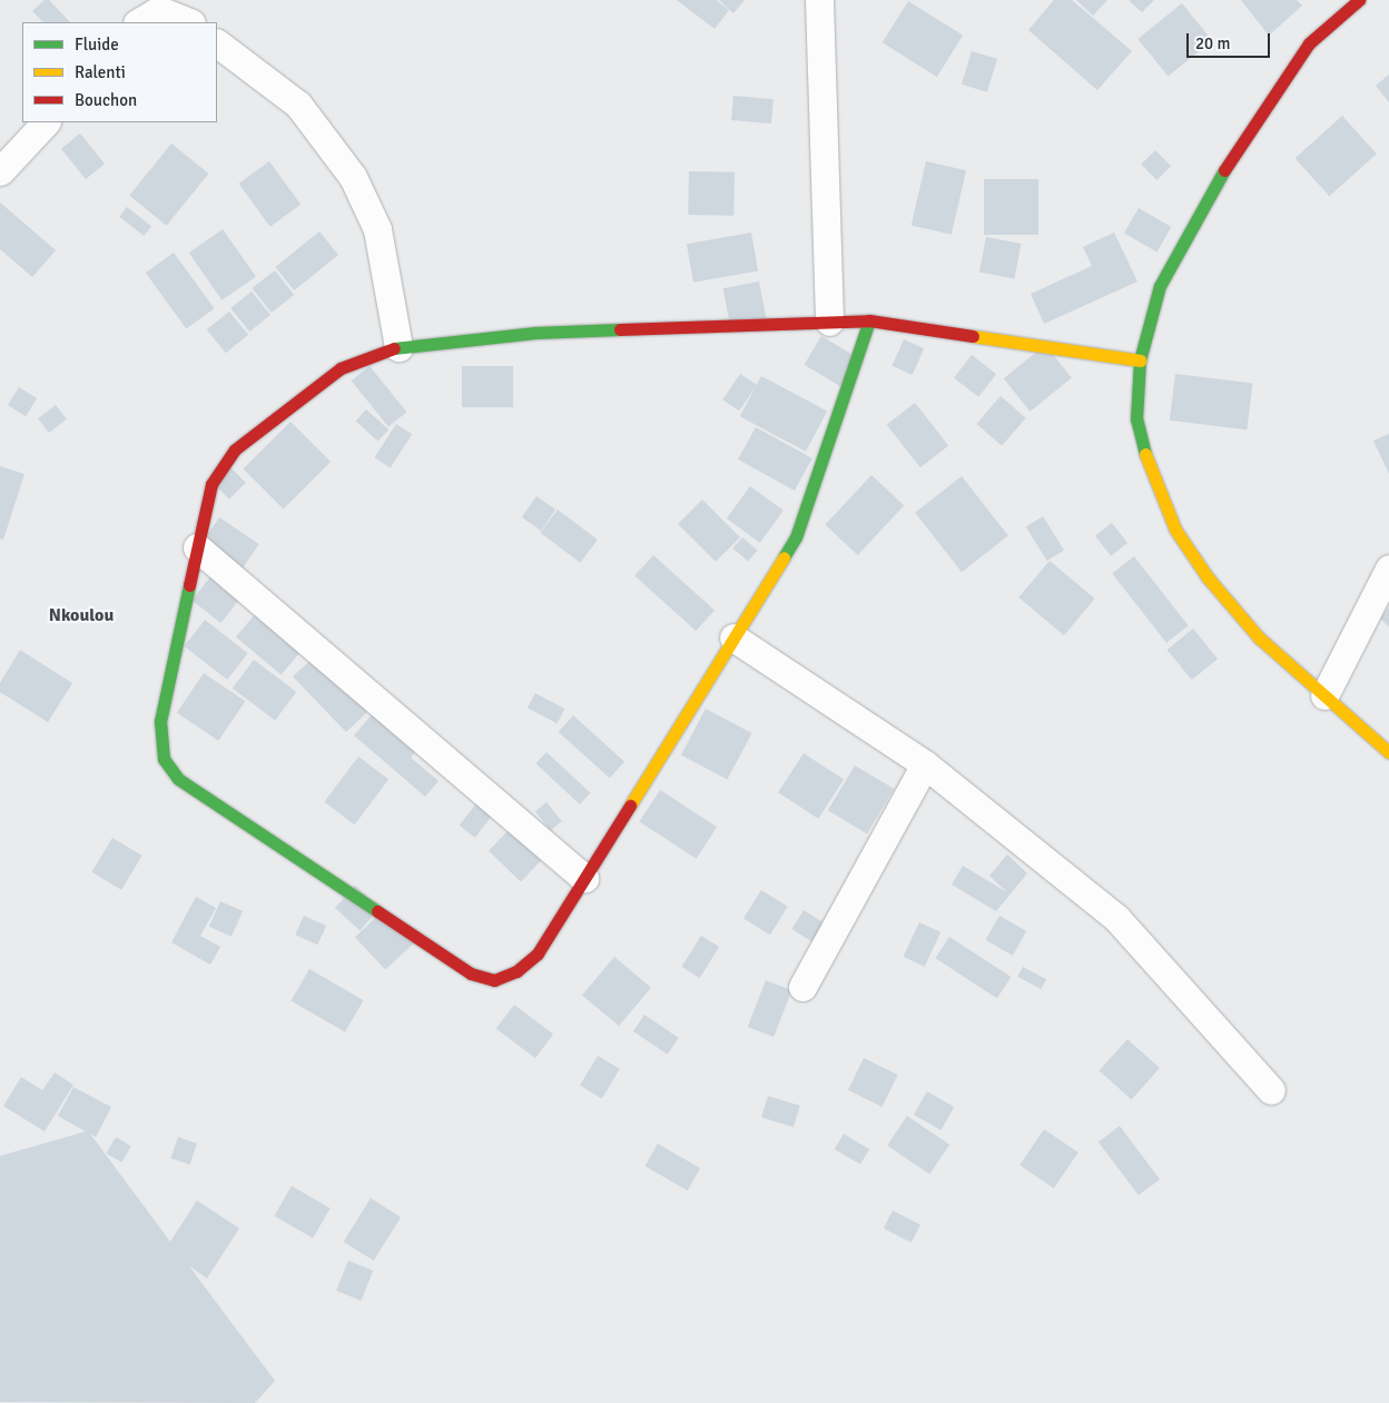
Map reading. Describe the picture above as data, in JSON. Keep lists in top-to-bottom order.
{
  "districts": ["Nkoulou"],
  "legend": ["Fluide", "Ralenti", "Bouchon"],
  "scale_bar": "20 m"
}
